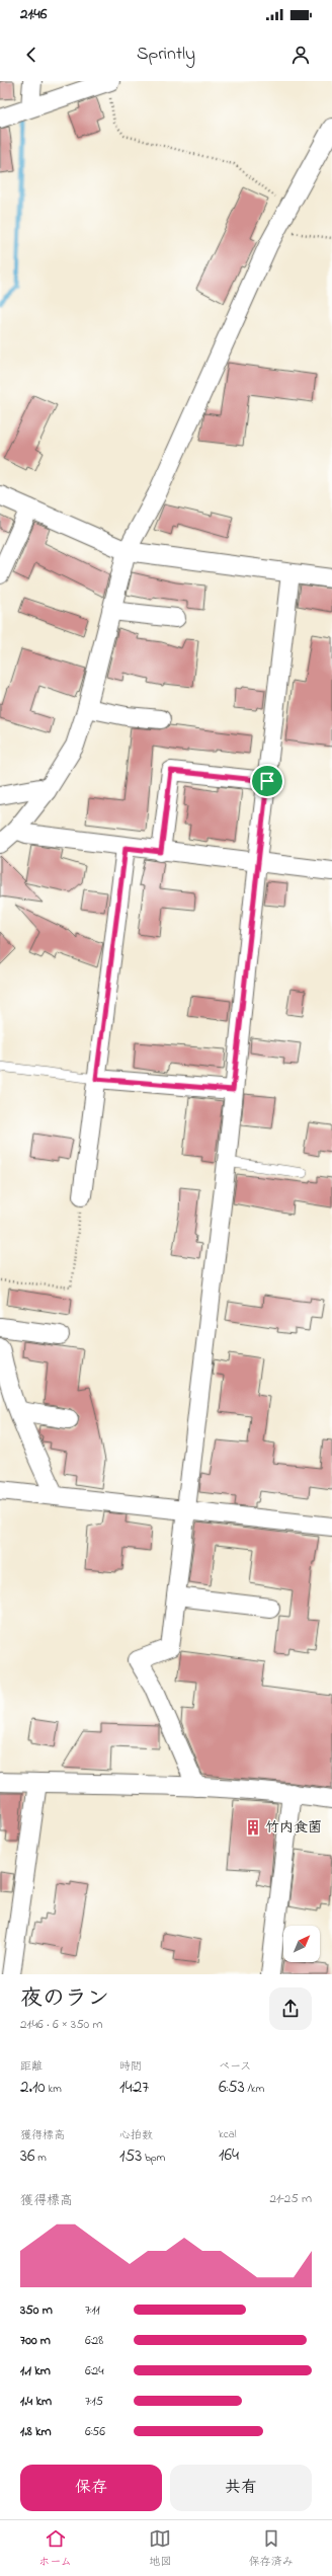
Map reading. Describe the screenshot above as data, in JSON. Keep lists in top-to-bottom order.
{
  "places": {
    "building": ["竹内食菌"]
  },
  "north": "top right",
  "page": {
    "status": "21:46",
    "header": "Sprintly",
    "heading": ["夜のラン", "21:46 · 6 × 350 m"],
    "stats": [
      ["距離", "2.10 km"],
      ["時間", "14:27"],
      ["ペース", "6:53 /km"],
      ["獲得標高", "36 m"],
      ["心拍数", "153 bpm"],
      ["kcal", "164"]
    ],
    "chart": ["獲得標高", "21–25 m"],
    "list": [
      {
        "name": "350 m",
        "note": "7:11"
      },
      {
        "name": "700 m",
        "note": "6:28"
      },
      {
        "name": "1.1 km",
        "note": "6:24"
      },
      {
        "name": "1.4 km",
        "note": "7:15"
      },
      {
        "name": "1.8 km",
        "note": "6:56"
      }
    ],
    "buttons": ["保存", "共有"],
    "tabs": ["ホーム", "地図", "保存済み"]
  }
}
